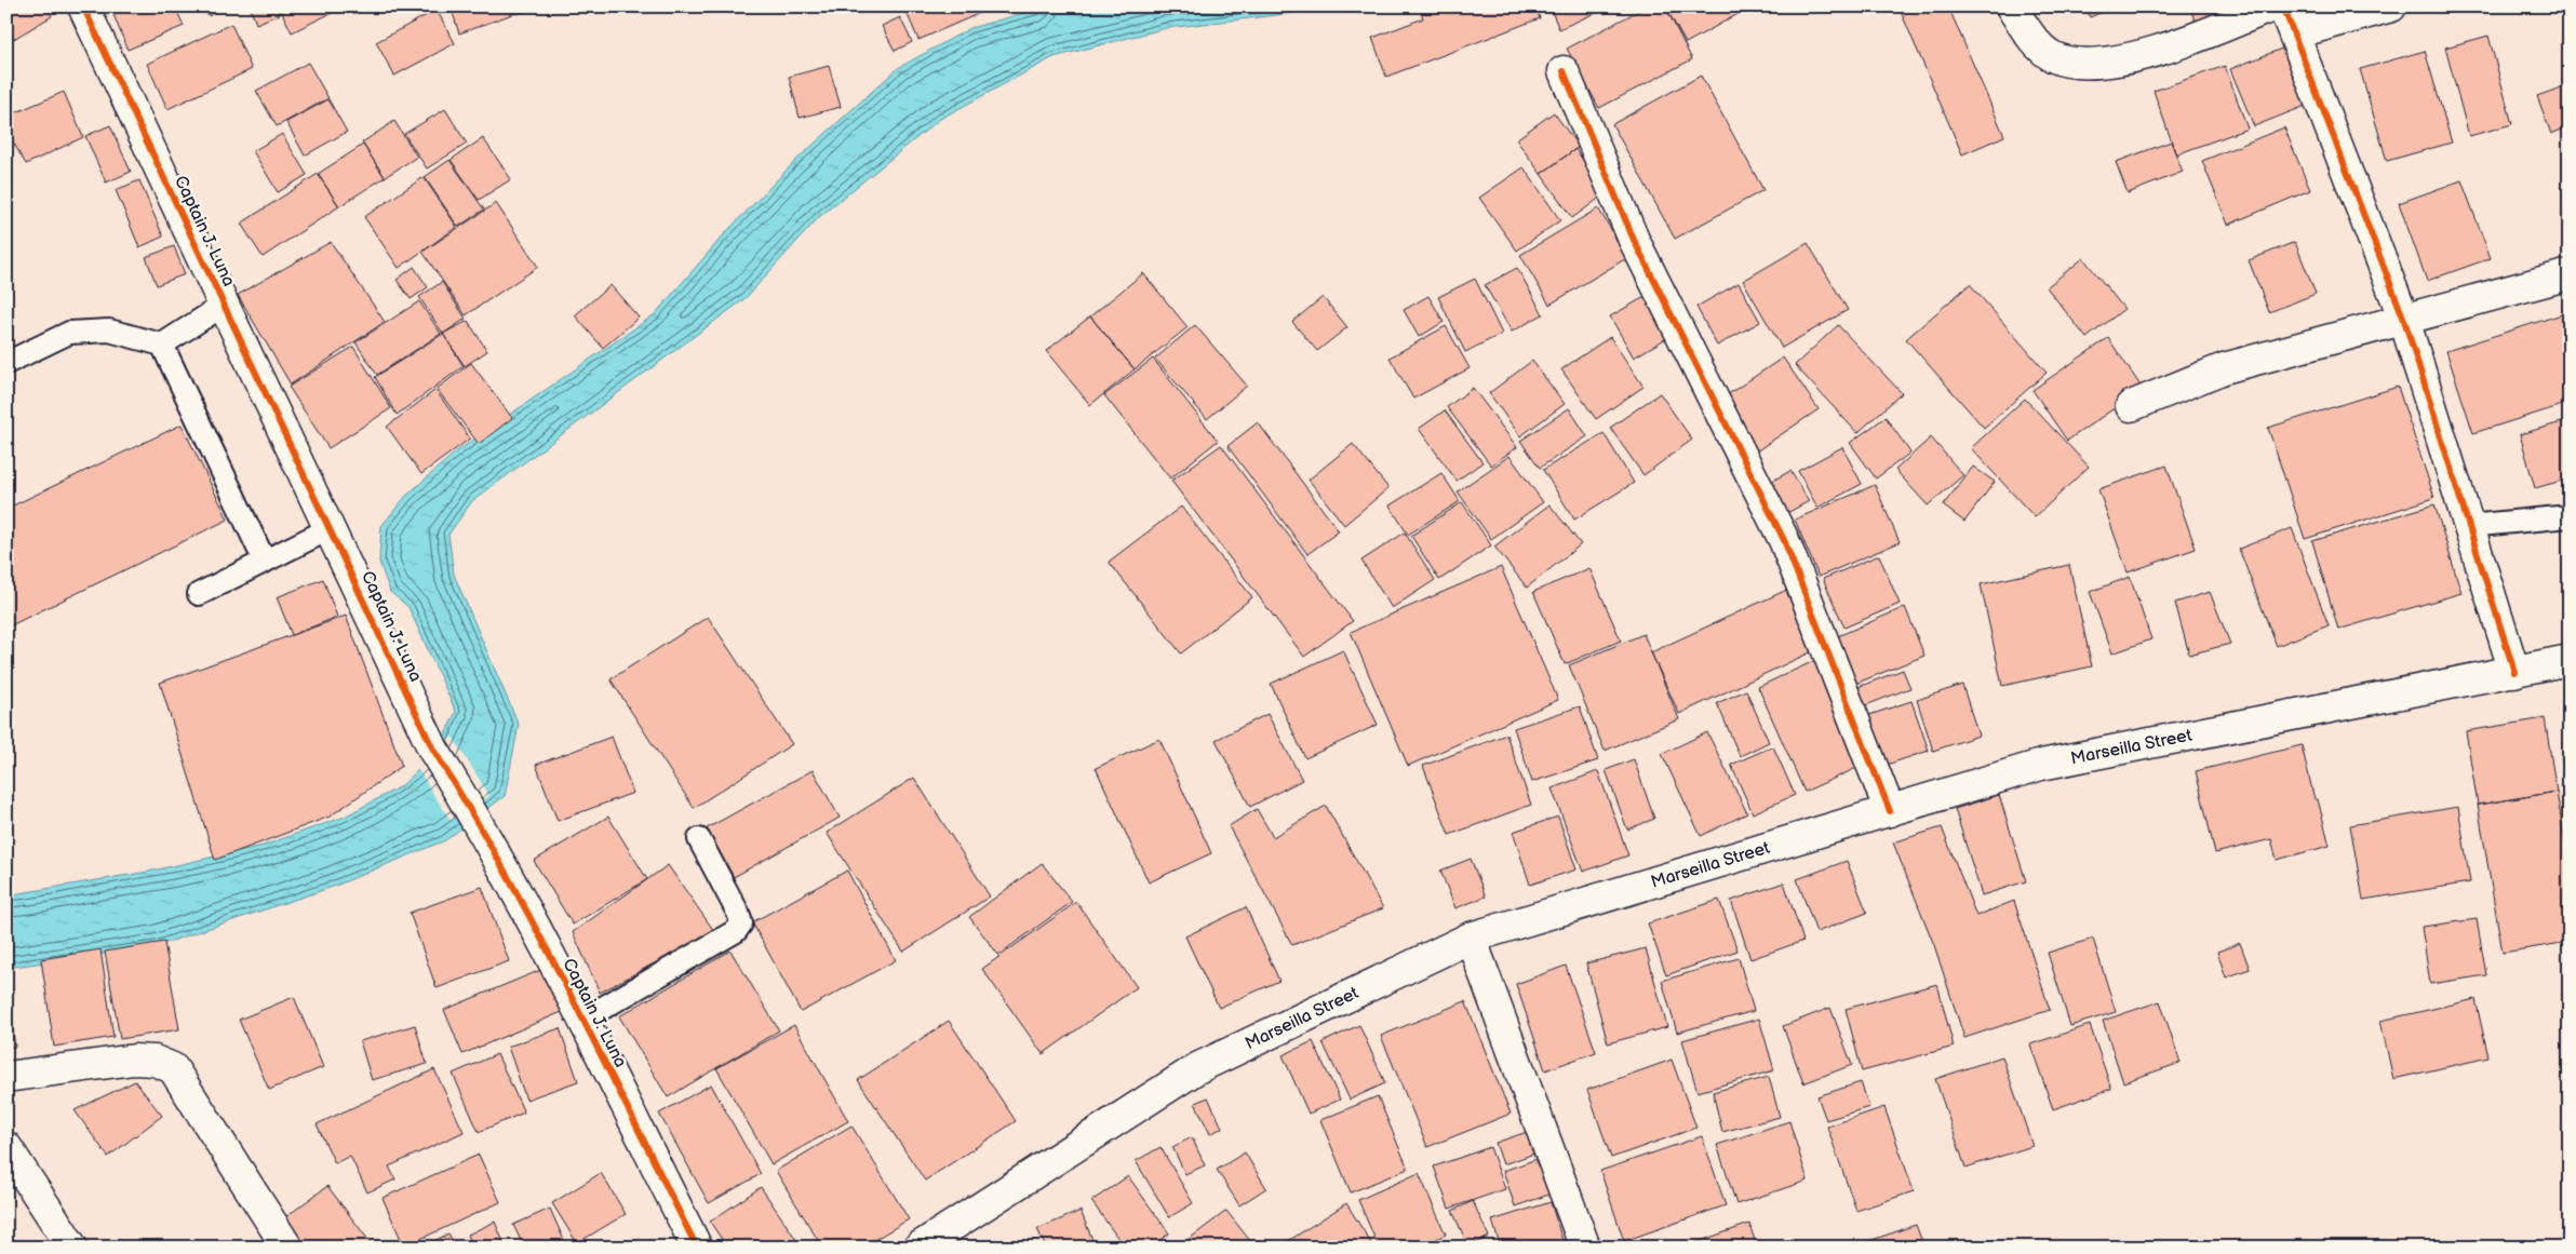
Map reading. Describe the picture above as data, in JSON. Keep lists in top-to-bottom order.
{
  "streets": {
    "street": ["Captain J. Luna", "Marseilla Street"]
  }
}
